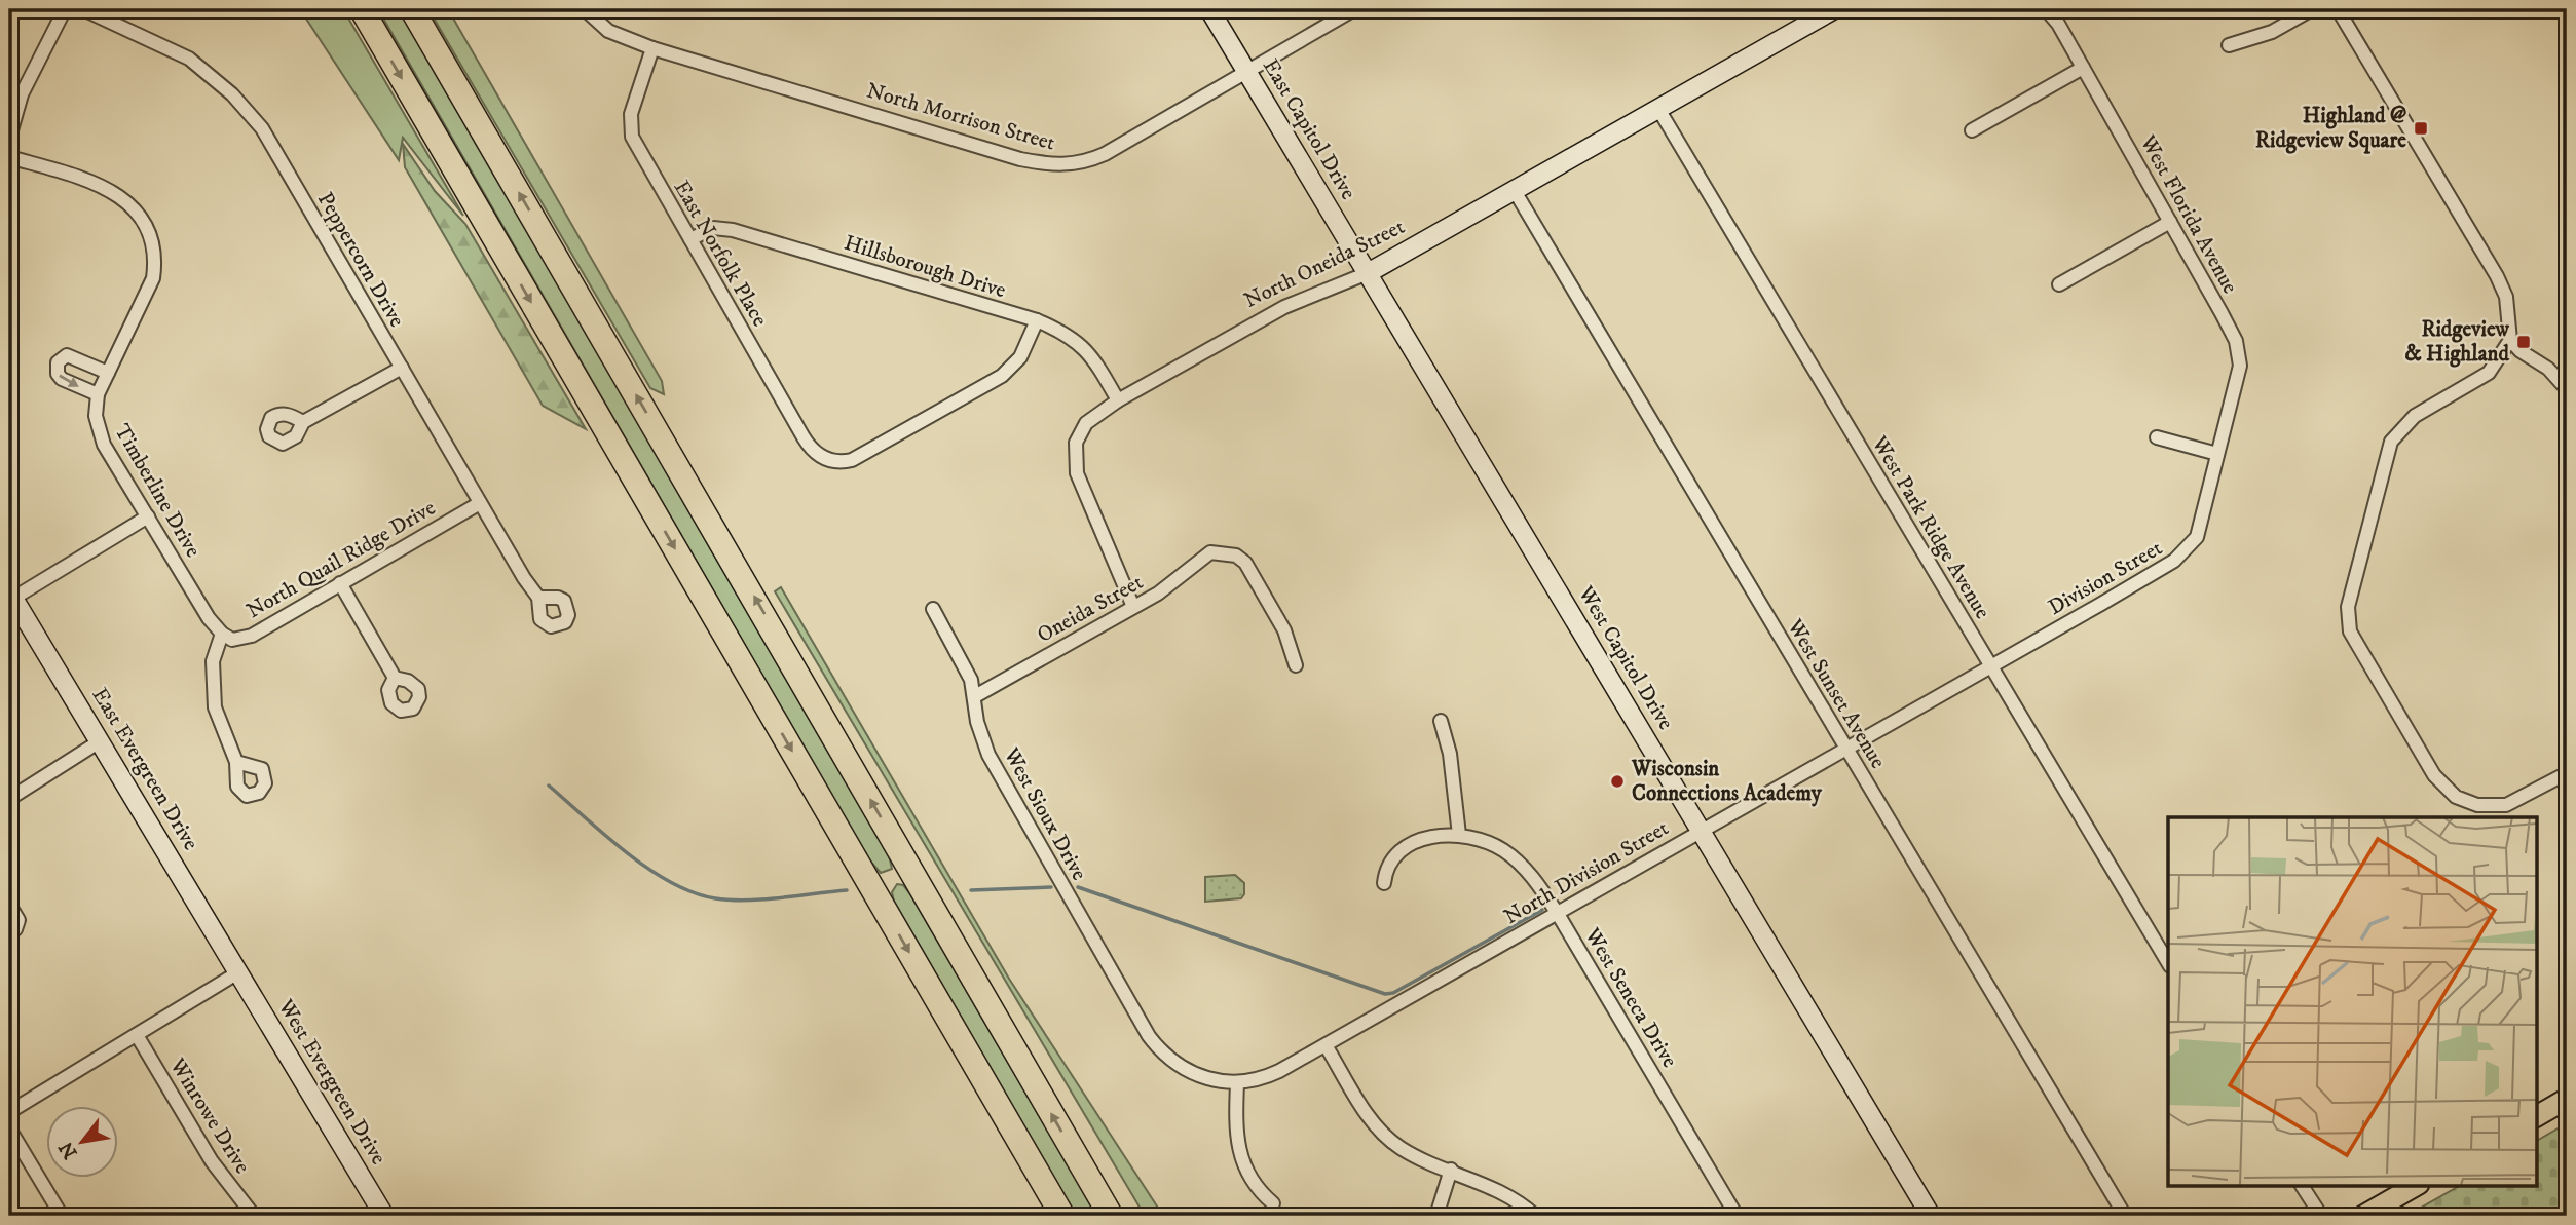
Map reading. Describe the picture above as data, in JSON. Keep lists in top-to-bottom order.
{
  "streets": {
    "street": [
      "North Morrison Street",
      "East Capitol Drive",
      "West Florida Avenue",
      "East Norfolk Place",
      "Peppercorn Drive",
      "North Oneida Street",
      "Hillsborough Drive",
      "Timberline Drive",
      "West Park Ridge Avenue",
      "North Quail Ridge Drive",
      "Division Street",
      "Oneida Street",
      "West Capitol Drive",
      "West Sunset Avenue",
      "East Evergreen Drive",
      "West Sioux Drive",
      "North Division Street",
      "West Seneca Drive",
      "West Evergreen Drive",
      "Winrowe Drive"
    ]
  },
  "crossings": [
    ["North Morrison Street", "East Capitol Drive"],
    ["North Morrison Street", "East Norfolk Place"],
    ["East Capitol Drive", "North Oneida Street"],
    ["East Capitol Drive", "West Capitol Drive"],
    ["West Florida Avenue", "Division Street"],
    ["East Norfolk Place", "Hillsborough Drive"],
    ["Peppercorn Drive", "North Quail Ridge Drive"],
    ["North Oneida Street", "Hillsborough Drive"],
    ["North Oneida Street", "West Park Ridge Avenue"],
    ["North Oneida Street", "Oneida Street"],
    ["North Oneida Street", "West Capitol Drive"],
    ["North Oneida Street", "West Sunset Avenue"],
    ["Timberline Drive", "North Quail Ridge Drive"],
    ["West Park Ridge Avenue", "Division Street"],
    ["West Park Ridge Avenue", "North Division Street"],
    ["Division Street", "North Division Street"],
    ["Oneida Street", "West Sioux Drive"],
    ["West Capitol Drive", "North Division Street"],
    ["West Sunset Avenue", "North Division Street"],
    ["East Evergreen Drive", "West Evergreen Drive"],
    ["West Sioux Drive", "North Division Street"],
    ["North Division Street", "West Seneca Drive"]
  ],
  "places": {
    "transit": ["Highland @ Ridgeview Square", "Ridgeview & Highland"],
    "other": ["Wisconsin Connections Academy"]
  },
  "north": "bottom left"
}
